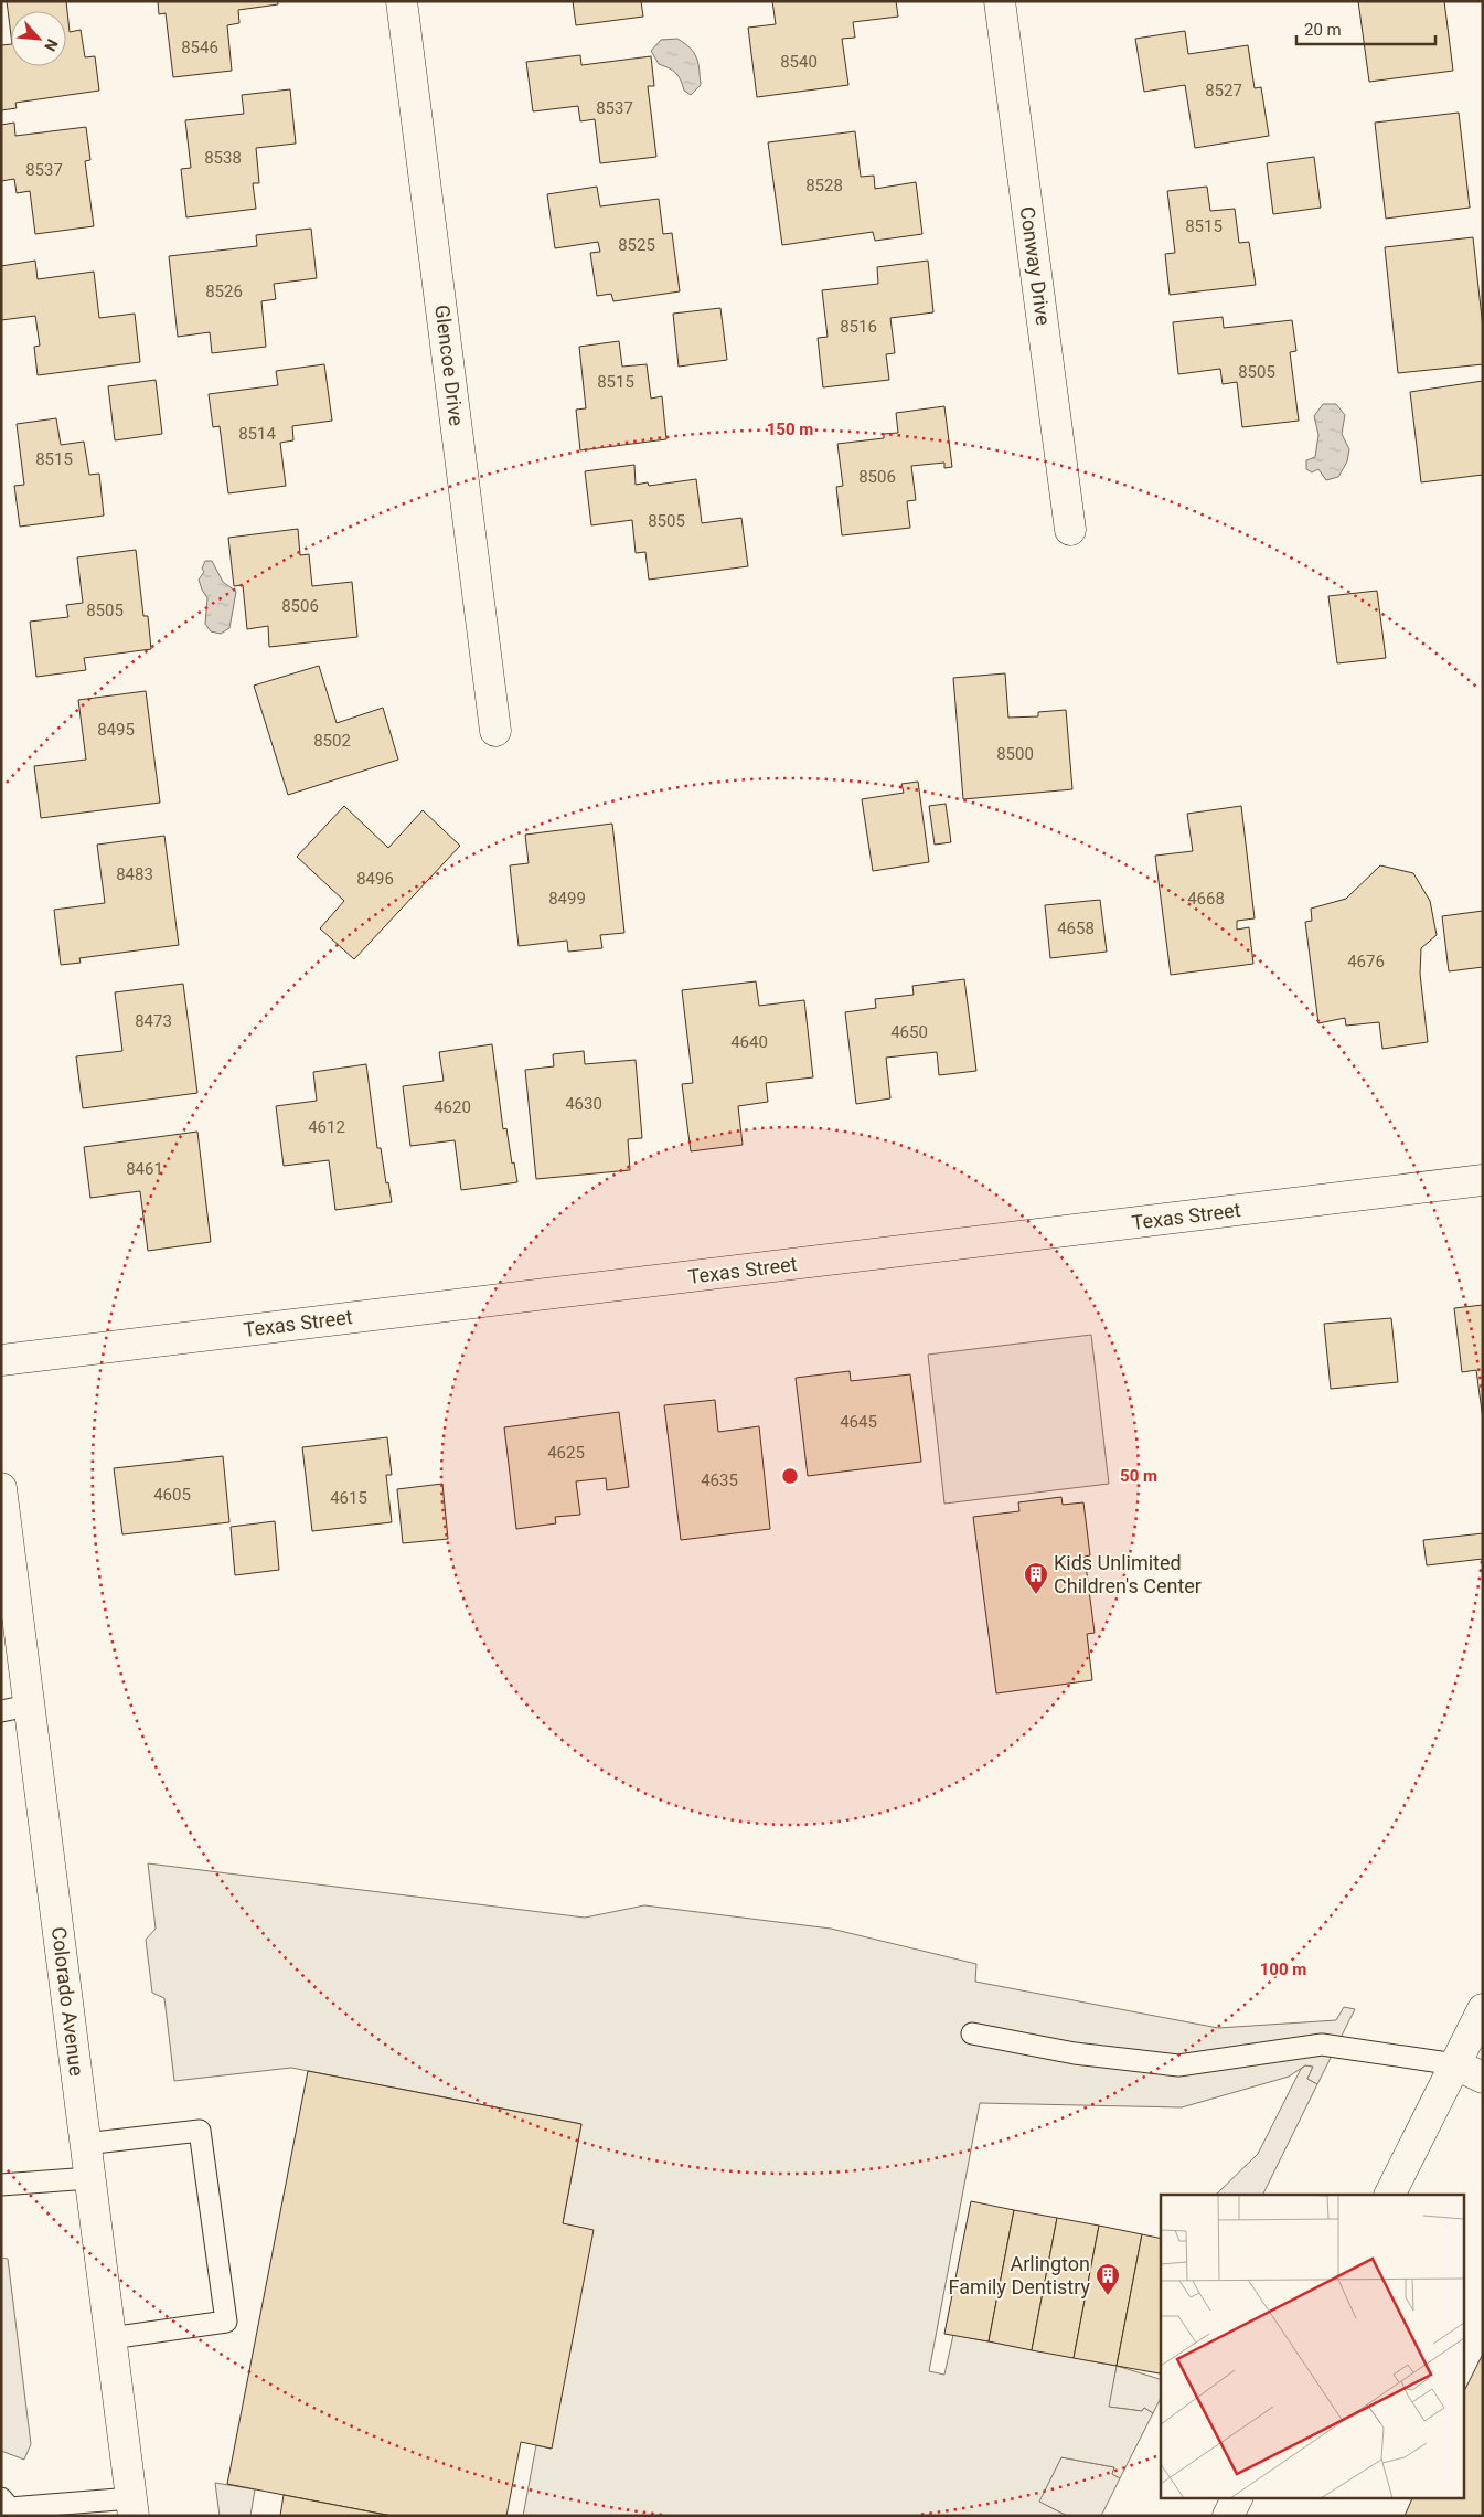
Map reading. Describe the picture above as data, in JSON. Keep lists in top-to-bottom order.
{
  "streets": {
    "street": [
      "Conway Drive",
      "Glencoe Drive",
      "Texas Street",
      "Colorado Avenue"
    ]
  },
  "places": {
    "building": ["Kids Unlimited Children's Center", "Arlington Family Dentistry"]
  },
  "house_numbers": [
    "8546",
    "8540",
    "8527",
    "8537",
    "8538",
    "8537",
    "8528",
    "8515",
    "8525",
    "8526",
    "8516",
    "8505",
    "8515",
    "8514",
    "8515",
    "8506",
    "8505",
    "8506",
    "8505",
    "8495",
    "8502",
    "8500",
    "8483",
    "8496",
    "8499",
    "4668",
    "4658",
    "4676",
    "8473",
    "4650",
    "4640",
    "4630",
    "4620",
    "4612",
    "8461",
    "4645",
    "4625",
    "4635",
    "4605",
    "4615"
  ],
  "scale_bar": "20 m",
  "north": "bottom right",
  "rings": ["150 m", "50 m", "100 m"]
}
